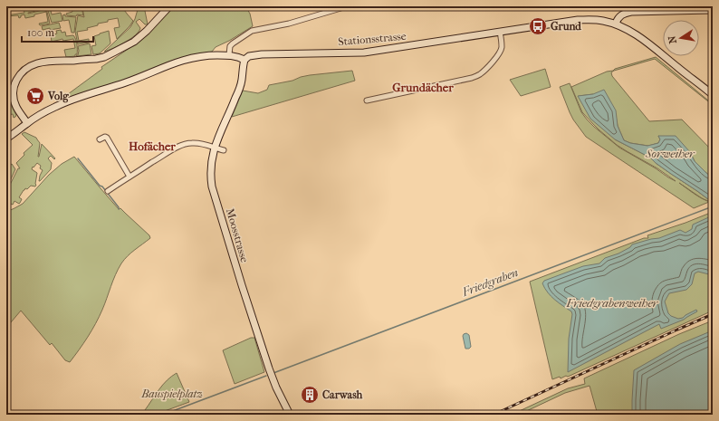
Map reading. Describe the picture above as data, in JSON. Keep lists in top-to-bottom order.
{
  "streets": {
    "main road": ["Stationsstrasse", "Moosstrasse"]
  },
  "crossings": [
    ["Stationsstrasse", "Moosstrasse"]
  ],
  "districts": ["Grundächer", "Hofächer"],
  "water": ["Sorweiher", "Friedgraben", "Friedgrabenweiher"],
  "parks": ["Bauspielplatz"],
  "places": {
    "bus stop": ["Grund"],
    "supermarket": ["Volg"],
    "building": ["Carwash"]
  },
  "scale_bar": "100 m",
  "north": "left"
}
